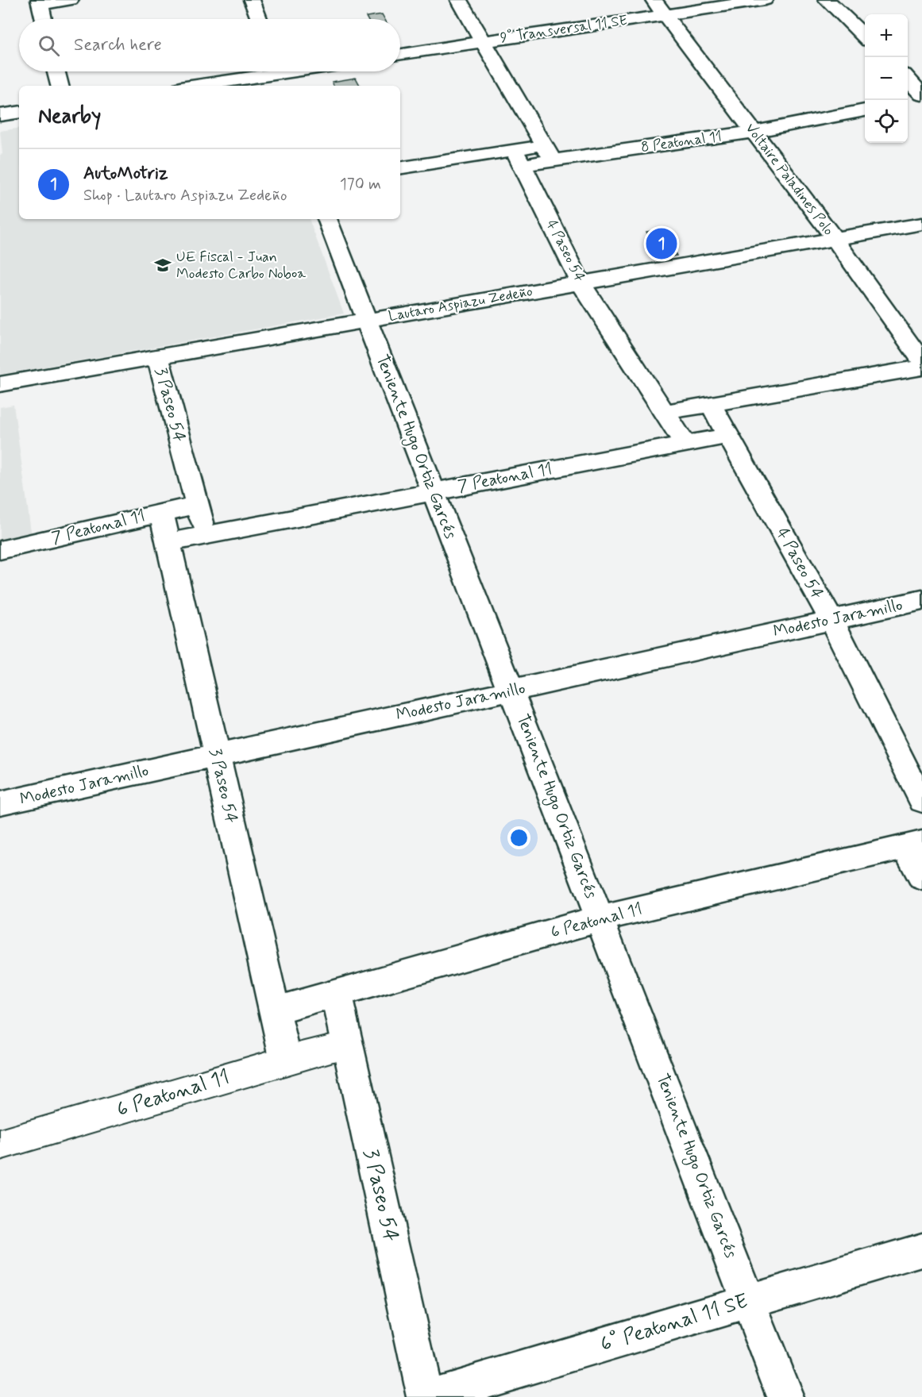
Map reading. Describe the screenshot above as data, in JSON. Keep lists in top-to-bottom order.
{
  "streets": {
    "street": [
      "9° Transversal 11 SE",
      "8 Peatonal 11",
      "Voltaire Paladines Polo",
      "4 Paseo 54",
      "Lautaro Aspiazu Zedeño",
      "3 Paseo 54",
      "Teniente Hugo Ortiz Garcés",
      "7 Peatonal 11",
      "Modesto Jaramillo",
      "6 Peatonal 11",
      "6° Peatonal 11 SE"
    ]
  },
  "crossings": [
    ["9° Transversal 11 SE", "Voltaire Paladines Polo"],
    ["8 Peatonal 11", "Voltaire Paladines Polo"],
    ["8 Peatonal 11", "4 Paseo 54"],
    ["Voltaire Paladines Polo", "Lautaro Aspiazu Zedeño"],
    ["4 Paseo 54", "Lautaro Aspiazu Zedeño"],
    ["4 Paseo 54", "7 Peatonal 11"],
    ["4 Paseo 54", "Modesto Jaramillo"],
    ["Lautaro Aspiazu Zedeño", "3 Paseo 54"],
    ["Lautaro Aspiazu Zedeño", "Teniente Hugo Ortiz Garcés"],
    ["3 Paseo 54", "7 Peatonal 11"],
    ["3 Paseo 54", "Modesto Jaramillo"],
    ["3 Paseo 54", "6 Peatonal 11"],
    ["3 Paseo 54", "6° Peatonal 11 SE"],
    ["Teniente Hugo Ortiz Garcés", "7 Peatonal 11"],
    ["Teniente Hugo Ortiz Garcés", "Modesto Jaramillo"],
    ["Teniente Hugo Ortiz Garcés", "6 Peatonal 11"],
    ["Teniente Hugo Ortiz Garcés", "6° Peatonal 11 SE"]
  ],
  "places": {
    "school or university": ["UE Fiscal - Juan Modesto Carbo Noboa"]
  },
  "page": {
    "map_buttons": ["+", "−"],
    "search": "Search here",
    "heading": "Nearby",
    "list": [
      {
        "mark": "1",
        "name": "AutoMotriz",
        "note": "Shop · Lautaro Aspiazu Zedeño",
        "value": "170 m"
      }
    ],
    "pins": "1"
  }
}
